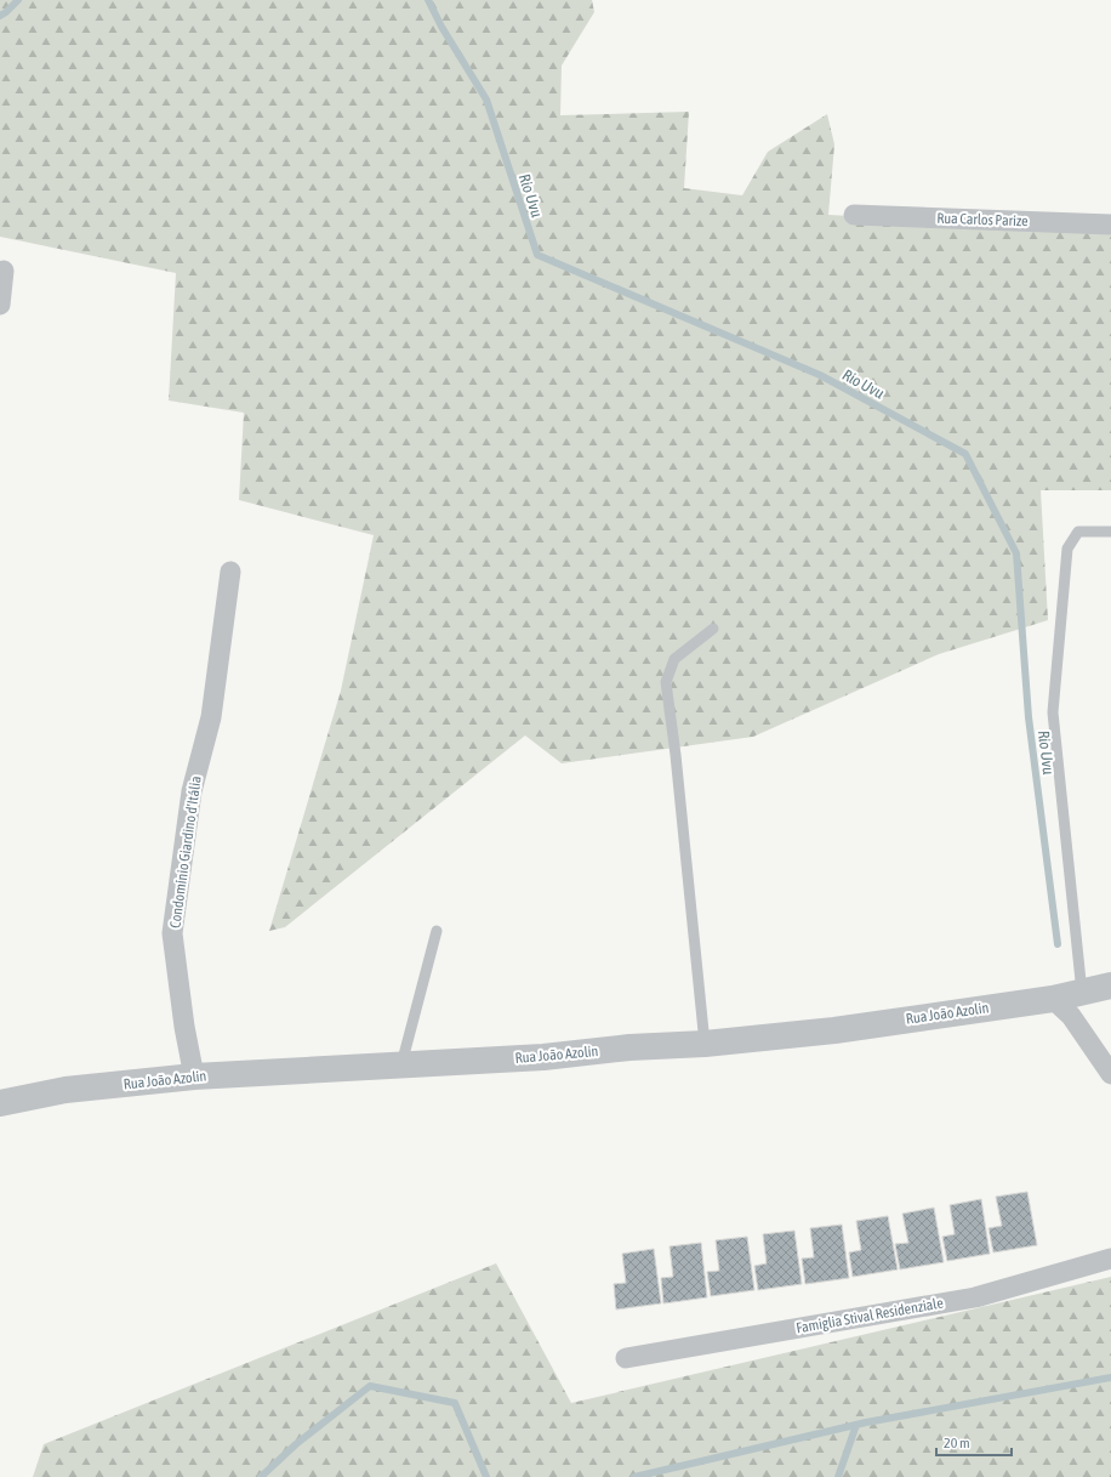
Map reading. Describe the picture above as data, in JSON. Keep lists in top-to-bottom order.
{
  "streets": {
    "street": [
      "Rua Carlos Parize",
      "Condomínio Giardino d'Itália",
      "Rua João Azolin",
      "Famiglia Stival Residenziale"
    ]
  },
  "crossings": [
    ["Condomínio Giardino d'Itália", "Rua João Azolin"]
  ],
  "water": ["Rio Uvu"],
  "scale_bar": "20 m"
}
